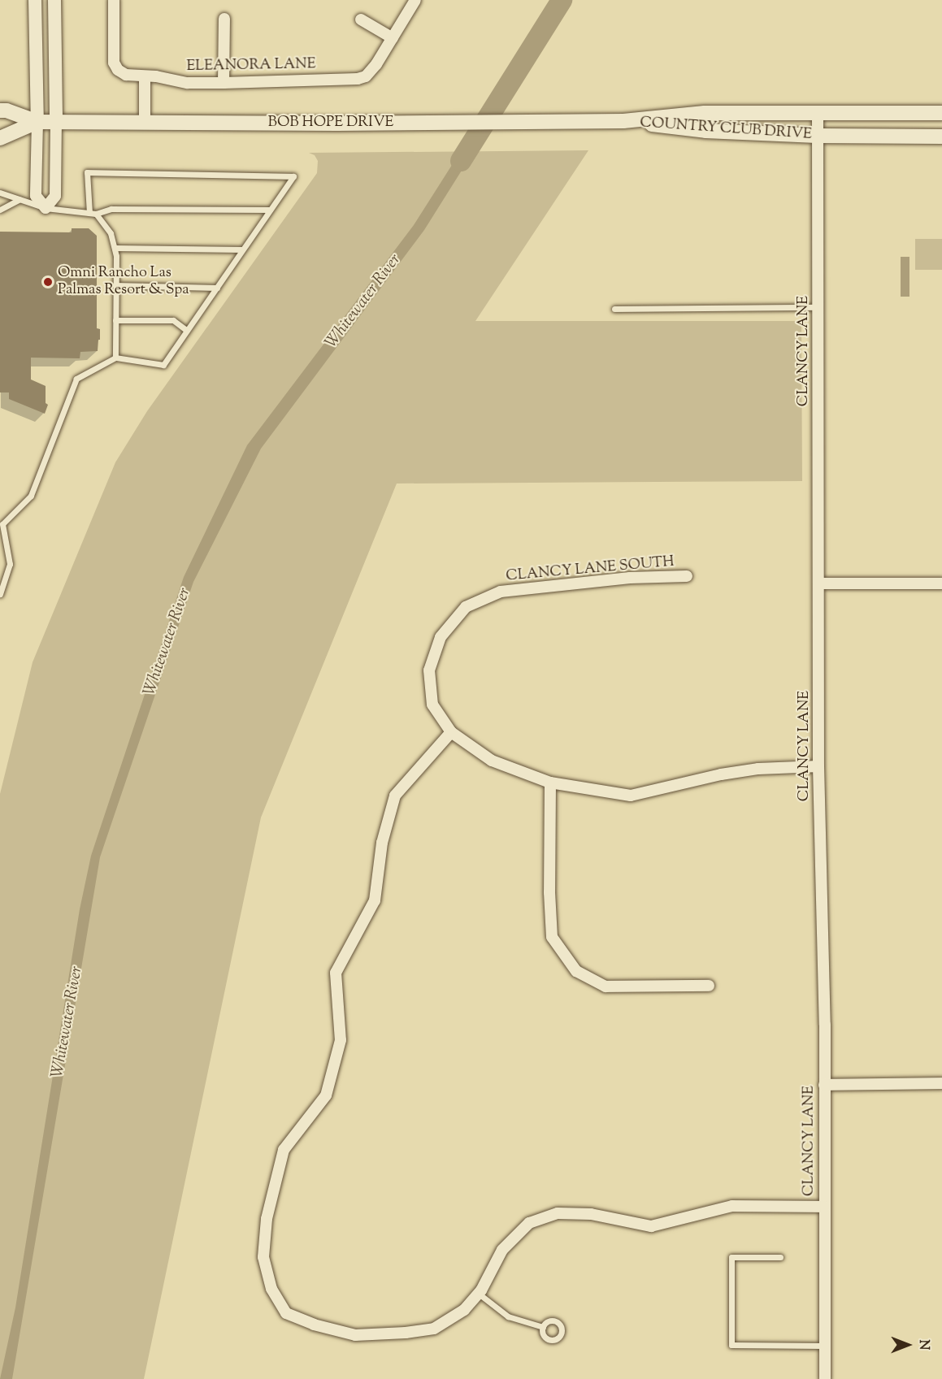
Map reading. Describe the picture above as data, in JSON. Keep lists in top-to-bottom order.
{
  "streets": {
    "main road": ["BOB HOPE DRIVE", "COUNTRY CLUB DRIVE"],
    "street": ["ELEANORA LANE", "CLANCY LANE", "CLANCY LANE SOUTH"]
  },
  "crossings": [
    ["BOB HOPE DRIVE", "COUNTRY CLUB DRIVE"],
    ["COUNTRY CLUB DRIVE", "CLANCY LANE"],
    ["CLANCY LANE", "CLANCY LANE SOUTH"]
  ],
  "water": ["Whitewater River"],
  "places": ["Omni Rancho Las Palmas Resort & Spa"],
  "north": "right"
}
